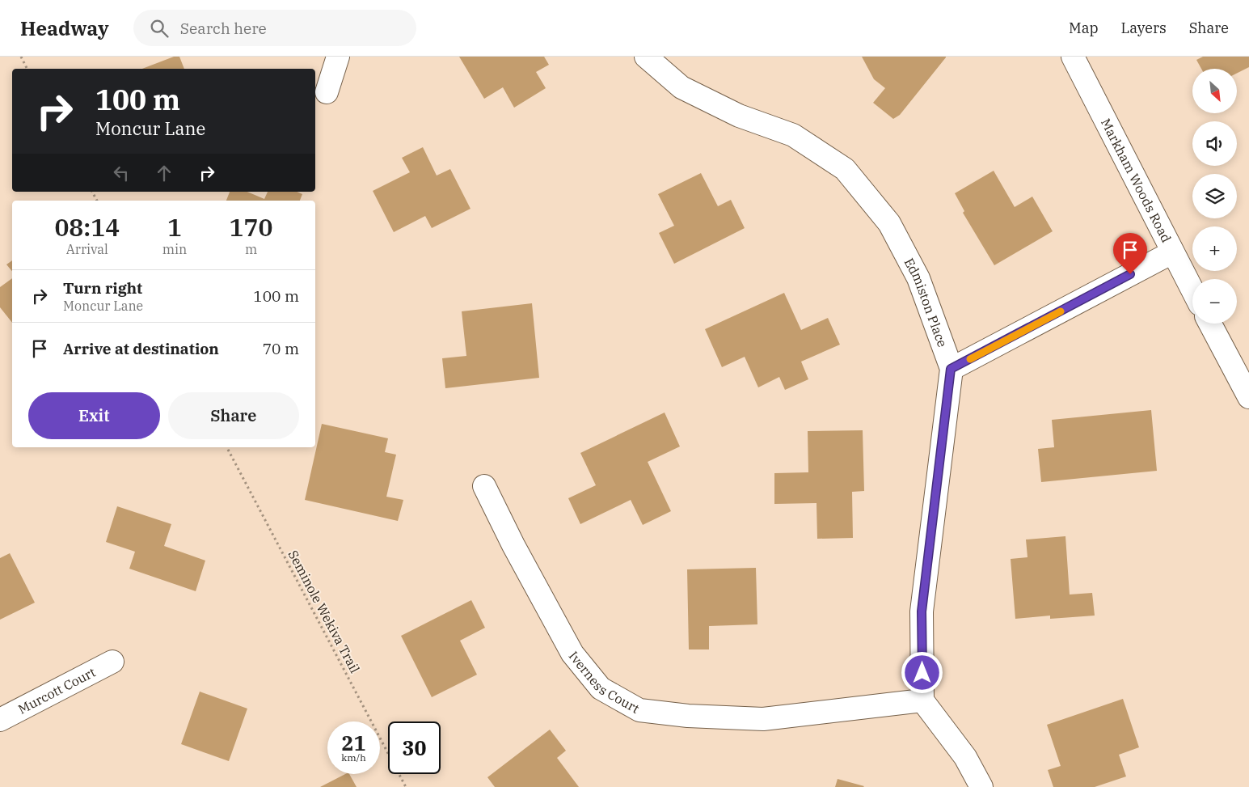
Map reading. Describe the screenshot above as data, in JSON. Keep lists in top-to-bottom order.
{
  "streets": {
    "street": [
      "Markham Woods Road",
      "Edmiston Place",
      "Iverness Court",
      "Murcott Court"
    ],
    "path": ["Seminole Wekiva Trail"]
  },
  "crossings": [
    ["Edmiston Place", "Iverness Court"]
  ],
  "north": "bottom right",
  "page": {
    "header": "Headway",
    "search": "Search here",
    "nav": ["Map", "Layers", "Share"],
    "map_buttons": ["+", "−"],
    "turn": ["100 m", "Moncur Lane"],
    "eta": [
      "08:14",
      "Arrival",
      "1",
      "min",
      "170",
      "m"
    ],
    "list": [
      {
        "name": "Turn right",
        "note": "Moncur Lane",
        "value": "100 m"
      },
      {
        "name": "Arrive at destination",
        "value": "70 m"
      }
    ],
    "buttons": ["Exit", "Share"],
    "speed": "21 km/h",
    "limit": "30"
  }
}
